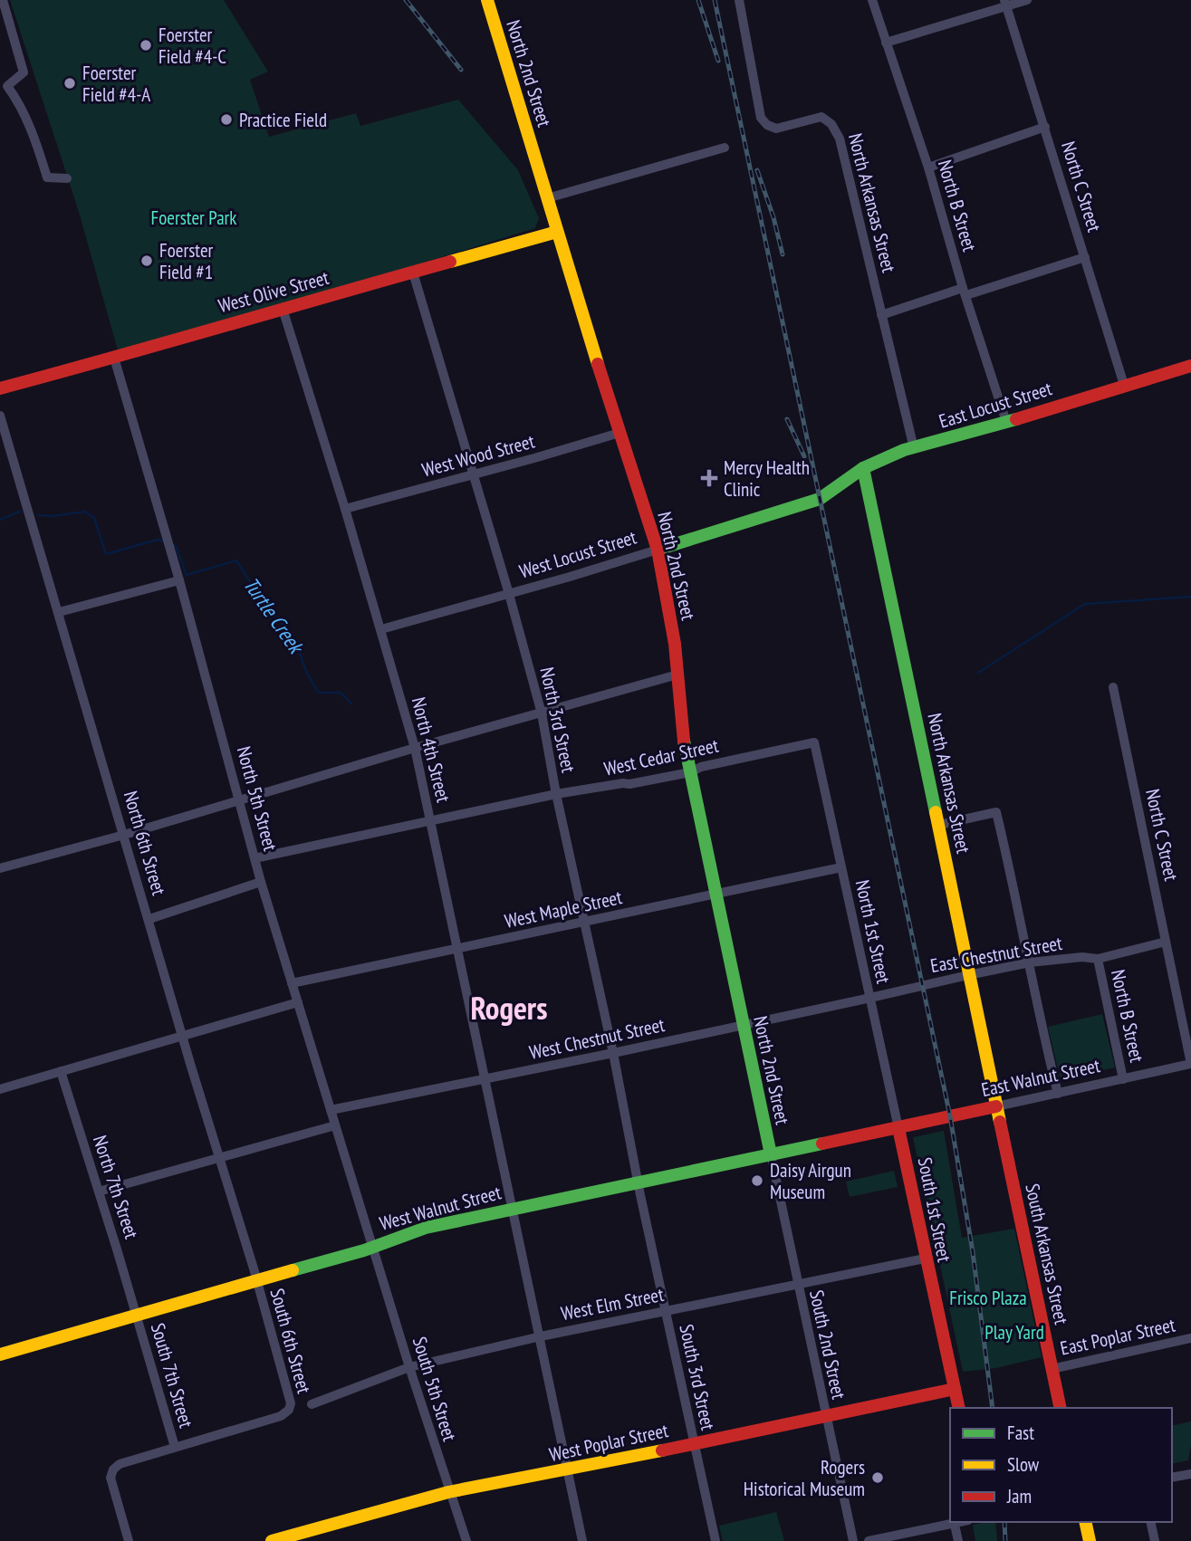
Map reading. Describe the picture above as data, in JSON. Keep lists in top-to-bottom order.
{
  "streets": {
    "main road": [
      "North 2nd Street",
      "North Arkansas Street",
      "West Olive Street",
      "East Locust Street",
      "West Locust Street",
      "East Walnut Street",
      "West Walnut Street",
      "South 1st Street",
      "South Arkansas Street",
      "West Poplar Street"
    ],
    "street": [
      "North C Street",
      "North B Street",
      "West Wood Street",
      "North 3rd Street",
      "North 4th Street",
      "West Cedar Street",
      "North 5th Street",
      "North 6th Street",
      "West Maple Street",
      "North 1st Street",
      "East Chestnut Street",
      "West Chestnut Street",
      "North 7th Street",
      "West Elm Street",
      "East Poplar Street",
      "South 6th Street",
      "South 2nd Street",
      "South 7th Street",
      "South 3rd Street",
      "South 5th Street"
    ]
  },
  "crossings": [
    ["North 2nd Street", "West Olive Street"],
    ["North 2nd Street", "West Wood Street"],
    ["North 2nd Street", "West Locust Street"],
    ["North 2nd Street", "West Cedar Street"],
    ["North 2nd Street", "West Maple Street"],
    ["North 2nd Street", "West Chestnut Street"],
    ["North 2nd Street", "West Walnut Street"],
    ["North 2nd Street", "South 2nd Street"],
    ["North C Street", "East Locust Street"],
    ["North C Street", "East Chestnut Street"],
    ["North C Street", "East Walnut Street"],
    ["North Arkansas Street", "East Locust Street"],
    ["North Arkansas Street", "East Chestnut Street"],
    ["North Arkansas Street", "East Walnut Street"],
    ["North Arkansas Street", "South Arkansas Street"],
    ["North B Street", "East Locust Street"],
    ["North B Street", "East Chestnut Street"],
    ["North B Street", "East Walnut Street"],
    ["West Olive Street", "North 3rd Street"],
    ["West Olive Street", "North 4th Street"],
    ["West Olive Street", "North 5th Street"],
    ["East Locust Street", "West Locust Street"],
    ["West Wood Street", "North 3rd Street"],
    ["West Wood Street", "North 4th Street"],
    ["West Locust Street", "North 3rd Street"],
    ["West Locust Street", "North 4th Street"],
    ["North 3rd Street", "West Cedar Street"],
    ["North 3rd Street", "West Maple Street"],
    ["North 3rd Street", "West Chestnut Street"],
    ["North 3rd Street", "West Walnut Street"],
    ["North 3rd Street", "South 3rd Street"],
    ["North 4th Street", "West Cedar Street"],
    ["North 4th Street", "West Maple Street"],
    ["North 4th Street", "West Chestnut Street"],
    ["North 4th Street", "West Walnut Street"],
    ["North 4th Street", "West Elm Street"],
    ["North 4th Street", "West Poplar Street"],
    ["West Cedar Street", "North 5th Street"],
    ["West Cedar Street", "North 1st Street"],
    ["North 5th Street", "West Maple Street"],
    ["North 5th Street", "West Chestnut Street"],
    ["North 5th Street", "West Walnut Street"],
    ["North 5th Street", "South 5th Street"],
    ["North 6th Street", "West Walnut Street"],
    ["North 6th Street", "South 6th Street"],
    ["West Maple Street", "North 1st Street"],
    ["North 1st Street", "East Chestnut Street"],
    ["North 1st Street", "West Chestnut Street"],
    ["North 1st Street", "East Walnut Street"],
    ["North 1st Street", "West Walnut Street"],
    ["North 1st Street", "South 1st Street"],
    ["East Chestnut Street", "West Chestnut Street"],
    ["East Walnut Street", "West Walnut Street"],
    ["East Walnut Street", "South 1st Street"],
    ["East Walnut Street", "South Arkansas Street"],
    ["North 7th Street", "West Walnut Street"],
    ["North 7th Street", "South 7th Street"],
    ["West Walnut Street", "South 1st Street"],
    ["West Walnut Street", "South 6th Street"],
    ["West Walnut Street", "South 2nd Street"],
    ["West Walnut Street", "South 7th Street"],
    ["West Walnut Street", "South 3rd Street"],
    ["West Walnut Street", "South 5th Street"],
    ["South 1st Street", "West Elm Street"],
    ["South 1st Street", "West Poplar Street"],
    ["South Arkansas Street", "East Poplar Street"],
    ["West Elm Street", "South 2nd Street"],
    ["West Elm Street", "South 3rd Street"],
    ["West Elm Street", "South 5th Street"],
    ["South 6th Street", "South 7th Street"],
    ["South 2nd Street", "West Poplar Street"],
    ["South 3rd Street", "West Poplar Street"],
    ["South 5th Street", "West Poplar Street"]
  ],
  "districts": ["Rogers"],
  "water": ["Turtle Creek"],
  "parks": ["Foerster Park", "Frisco Plaza", "Play Yard"],
  "places": {
    "other": [
      "Foerster Field #4-C",
      "Foerster Field #4-A",
      "Practice Field",
      "Foerster Field #1",
      "Daisy Airgun Museum",
      "Rogers Historical Museum"
    ],
    "health": ["Mercy Health Clinic"]
  },
  "legend": ["Fast", "Slow", "Jam"]
}
